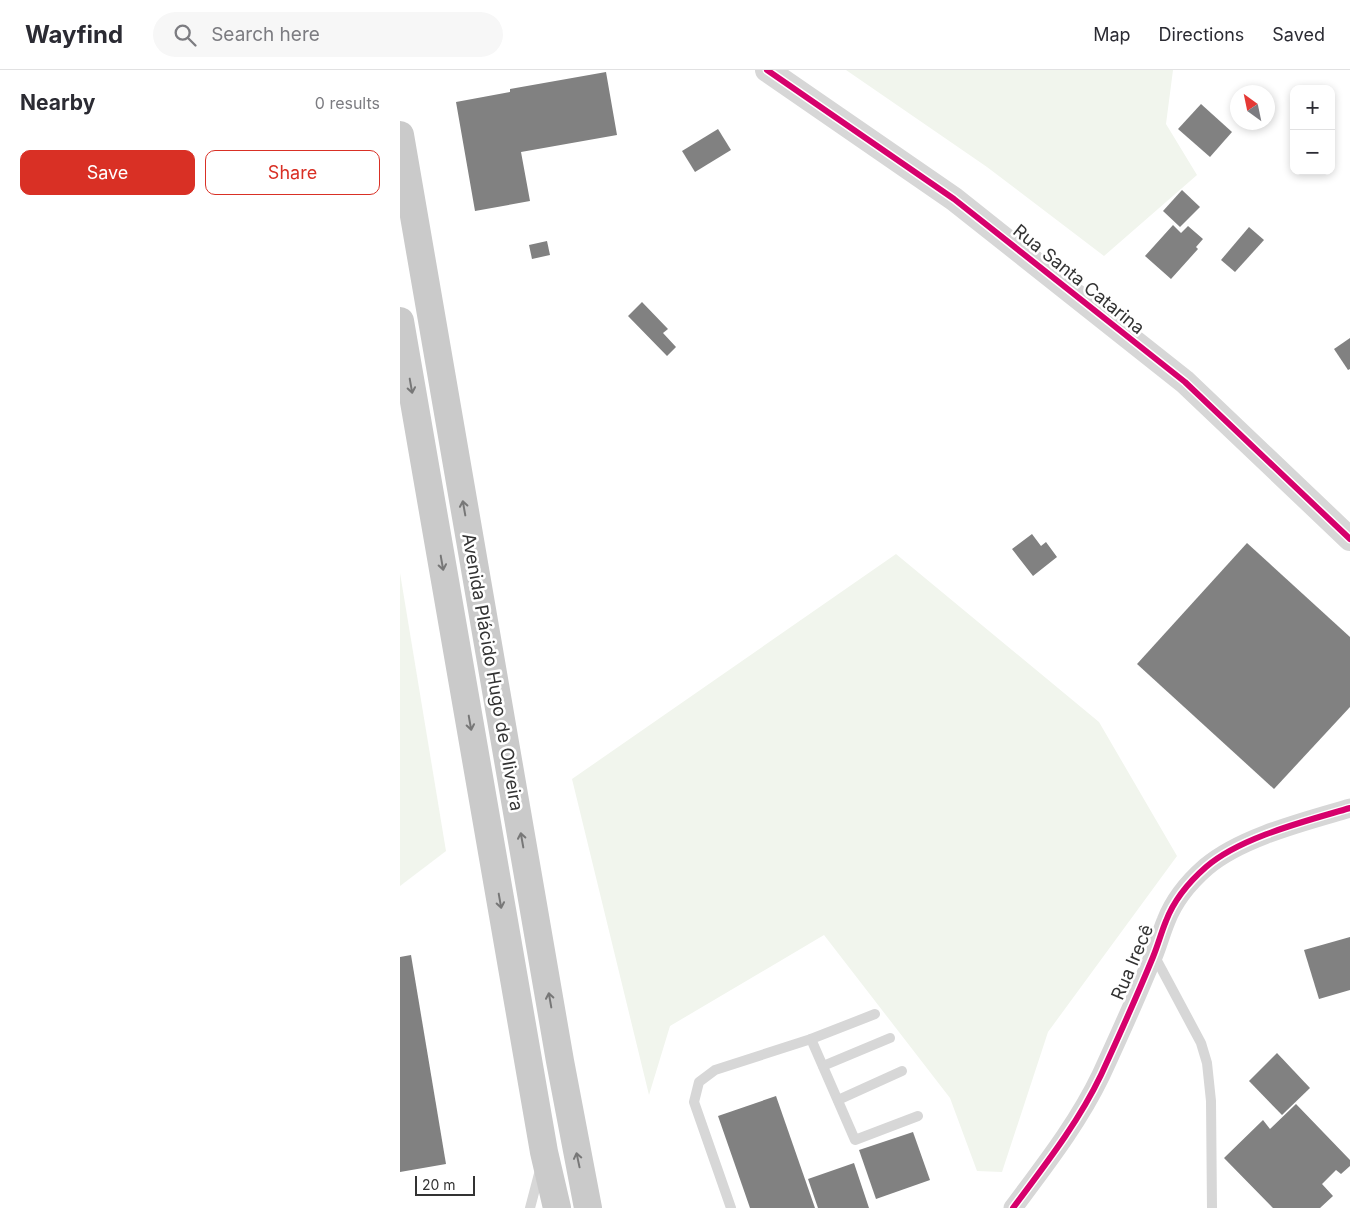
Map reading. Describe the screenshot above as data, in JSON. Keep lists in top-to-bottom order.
{
  "streets": {
    "main road": ["Avenida Plácido Hugo de Oliveira"],
    "street": ["Rua Santa Catarina", "Rua Irecê"]
  },
  "scale_bar": "20 m",
  "north": "top left",
  "page": {
    "header": "Wayfind",
    "search": "Search here",
    "nav": ["Map", "Directions", "Saved"],
    "heading": ["Nearby", "0 results"],
    "map_buttons": ["+", "−"],
    "buttons": ["Save", "Share"],
    "scale": "20 m"
  }
}
